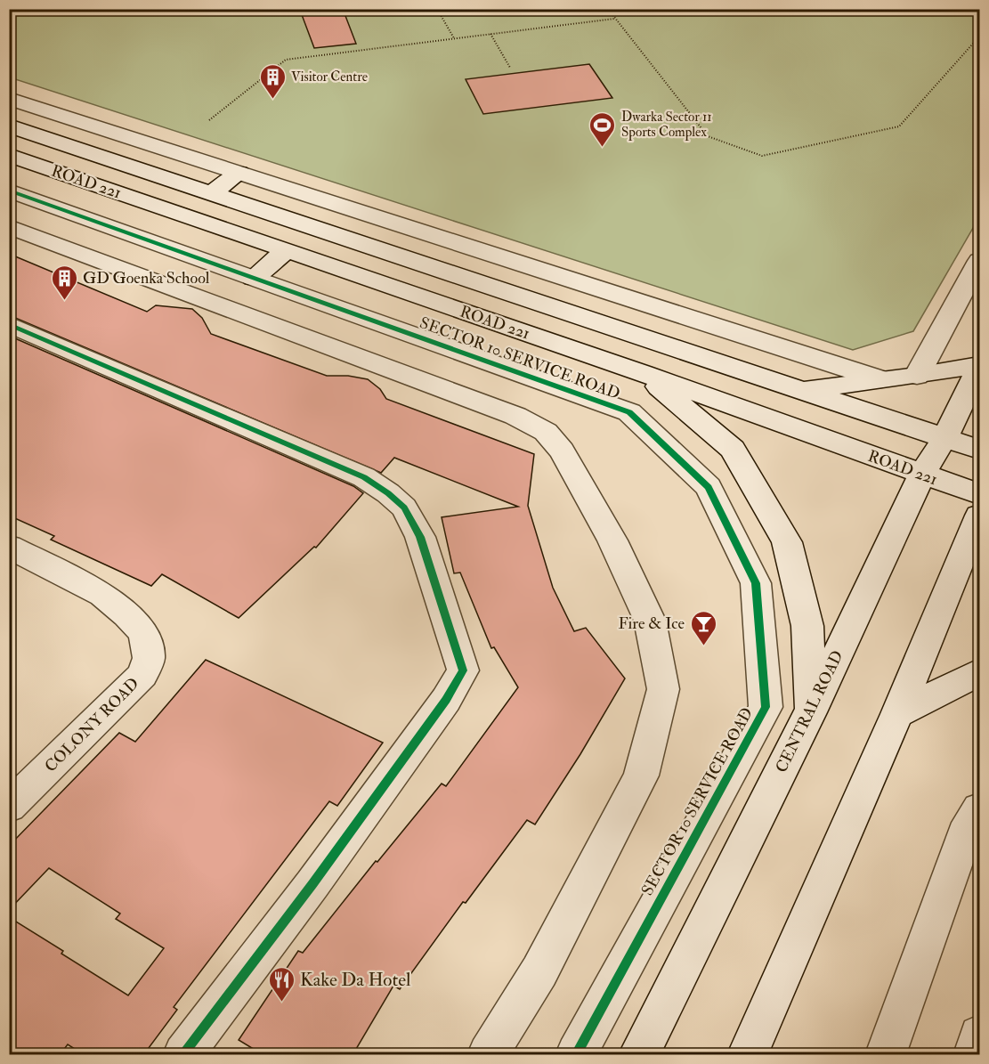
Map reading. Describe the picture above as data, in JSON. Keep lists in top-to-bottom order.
{
  "streets": {
    "street": [
      "ROAD 221",
      "SECTOR 10 SERVICE ROAD",
      "CENTRAL ROAD",
      "COLONY ROAD"
    ]
  },
  "crossings": [
    ["ROAD 221", "CENTRAL ROAD"]
  ],
  "places": {
    "building": ["Visitor Centre", "GD Goenka School"],
    "sports": ["Dwarka Sector 11 Sports Complex"],
    "bar": ["Fire & Ice"],
    "restaurant": ["Kake Da Hotel"]
  }
}
